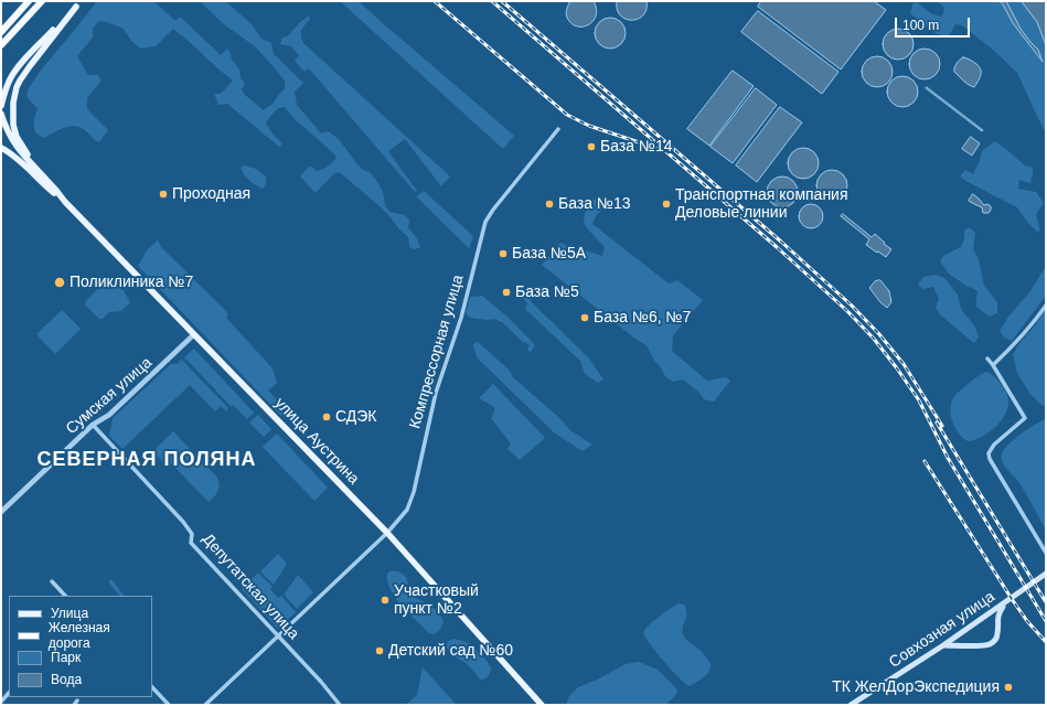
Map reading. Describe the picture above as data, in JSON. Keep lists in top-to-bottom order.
{
  "streets": {
    "main road": ["улица Аустрина", "Совхозная улица"],
    "street": ["Компрессорная улица", "Сумская улица", "Депутатская улица"]
  },
  "crossings": [
    ["Компрессорная улица", "улица Аустрина"],
    ["Компрессорная улица", "Депутатская улица"],
    ["Сумская улица", "улица Аустрина"],
    ["Сумская улица", "Депутатская улица"]
  ],
  "districts": ["СЕВЕРНАЯ ПОЛЯНА"],
  "places": [
    "База №14",
    "Проходная",
    "База №13",
    "Транспортная компания Деловые линии",
    "База №5А",
    "Поликлиника №7",
    "База №5",
    "База №6, №7",
    "СДЭК",
    "Участковый пункт №2",
    "Детский сад №60",
    "ТК ЖелДорЭкспедиция"
  ],
  "legend": [
    "Улица",
    "Железная дорога",
    "Парк",
    "Вода"
  ],
  "scale_bar": "100 m"
}
